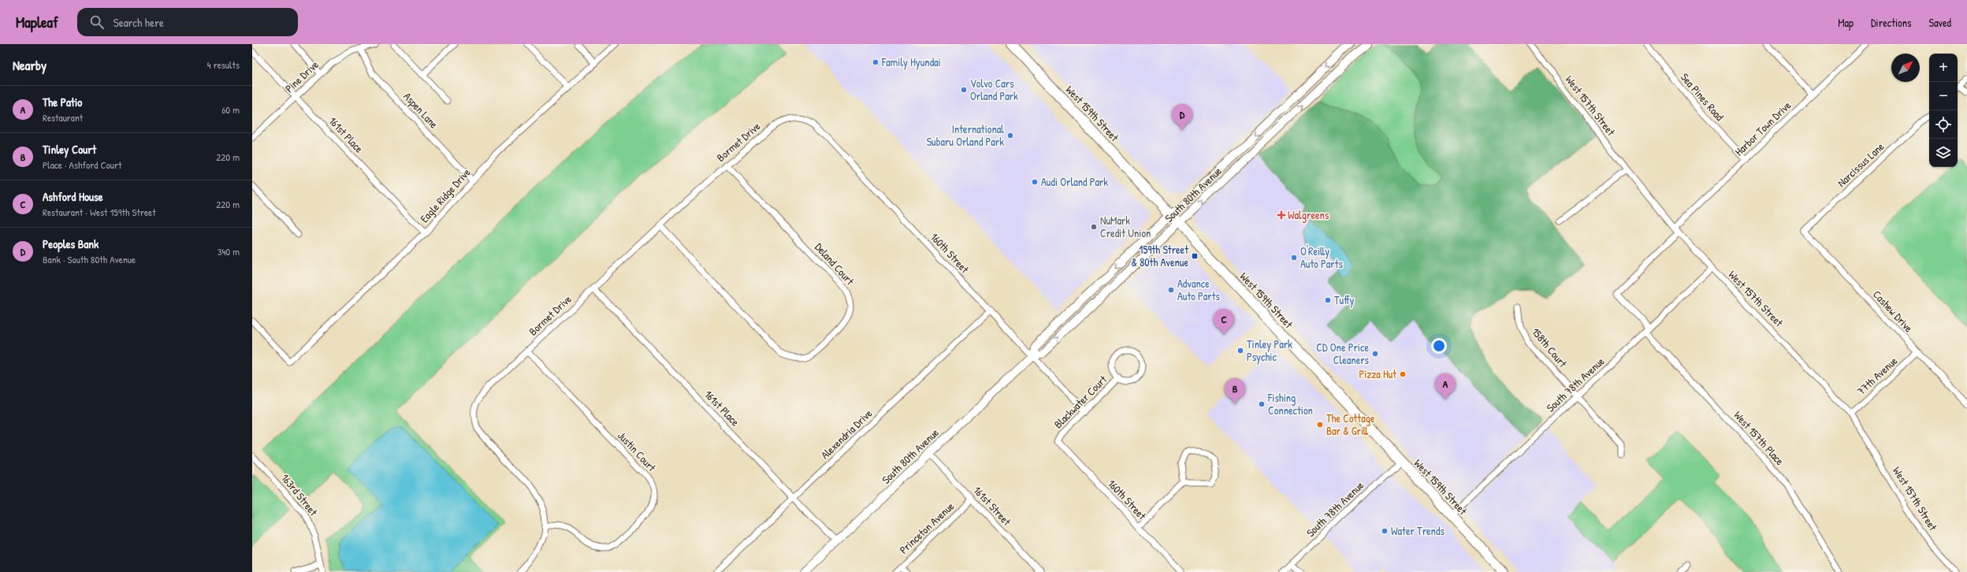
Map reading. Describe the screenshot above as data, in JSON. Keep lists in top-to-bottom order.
{
  "streets": {
    "main road": ["West 159th Street"],
    "street": [
      "Pine Drive",
      "Sea Pines Road",
      "West 157th Street",
      "Aspen Lane",
      "Harbor Town Drive",
      "161st Place",
      "Bormet Drive",
      "Narcissus Lane",
      "South 80th Avenue",
      "Eagle Ridge Drive",
      "160th Street",
      "Deland Court",
      "Cashew Drive",
      "158th Court",
      "77th Avenue",
      "South 78th Avenue",
      "Blackwater Court",
      "Alexendria Drive",
      "West 157th Place",
      "Justin Court",
      "163rd Street",
      "161st Street",
      "Princeton Avenue"
    ]
  },
  "crossings": [
    ["Pine Drive", "Aspen Lane"],
    ["Pine Drive", "161st Place"],
    ["Sea Pines Road", "Harbor Town Drive"],
    ["West 157th Street", "Harbor Town Drive"],
    ["West 157th Street", "77th Avenue"],
    ["West 157th Street", "South 78th Avenue"],
    ["West 157th Street", "West 157th Place"],
    ["Aspen Lane", "Eagle Ridge Drive"],
    ["West 159th Street", "South 80th Avenue"],
    ["West 159th Street", "South 78th Avenue"],
    ["161st Place", "Bormet Drive"],
    ["161st Place", "South 80th Avenue"],
    ["161st Place", "Eagle Ridge Drive"],
    ["161st Place", "Alexendria Drive"],
    ["Bormet Drive", "160th Street"],
    ["Bormet Drive", "Deland Court"],
    ["Bormet Drive", "Justin Court"],
    ["Narcissus Lane", "Cashew Drive"],
    ["South 80th Avenue", "160th Street"],
    ["South 80th Avenue", "161st Street"],
    ["160th Street", "Blackwater Court"],
    ["160th Street", "Alexendria Drive"],
    ["Cashew Drive", "77th Avenue"],
    ["158th Court", "South 78th Avenue"],
    ["South 78th Avenue", "West 157th Place"],
    ["161st Street", "Princeton Avenue"]
  ],
  "places": {
    "other": [
      "Family Hyundai",
      "Volvo Cars Orland Park",
      "International Subaru Orland Park",
      "Audi Orland Park",
      "NuMark Credit Union",
      "O'Reilly Auto Parts",
      "Advance Auto Parts",
      "Tuffy",
      "Tinley Park Psychic",
      "CD One Price Cleaners",
      "Pizza Hut",
      "Fishing Connection",
      "The Cottage Bar & Grill",
      "Water Trends"
    ],
    "health": ["Walgreens"],
    "transit": ["159th Street & 80th Avenue"]
  },
  "north": "top right",
  "page": {
    "header": "Mapleaf",
    "search": "Search here",
    "nav": ["Map", "Directions", "Saved"],
    "heading": ["Nearby", "4 results"],
    "map_buttons": ["+", "−"],
    "list": [
      {
        "mark": "A",
        "name": "The Patio",
        "note": "Restaurant",
        "value": "60 m"
      },
      {
        "mark": "B",
        "name": "Tinley Court",
        "note": "Place · Ashford Court",
        "value": "220 m"
      },
      {
        "mark": "C",
        "name": "Ashford House",
        "note": "Restaurant · West 159th Street",
        "value": "220 m"
      },
      {
        "mark": "D",
        "name": "Peoples Bank",
        "note": "Bank · South 80th Avenue",
        "value": "340 m"
      }
    ],
    "pins": [
      "D",
      "C",
      "A",
      "B"
    ]
  }
}
